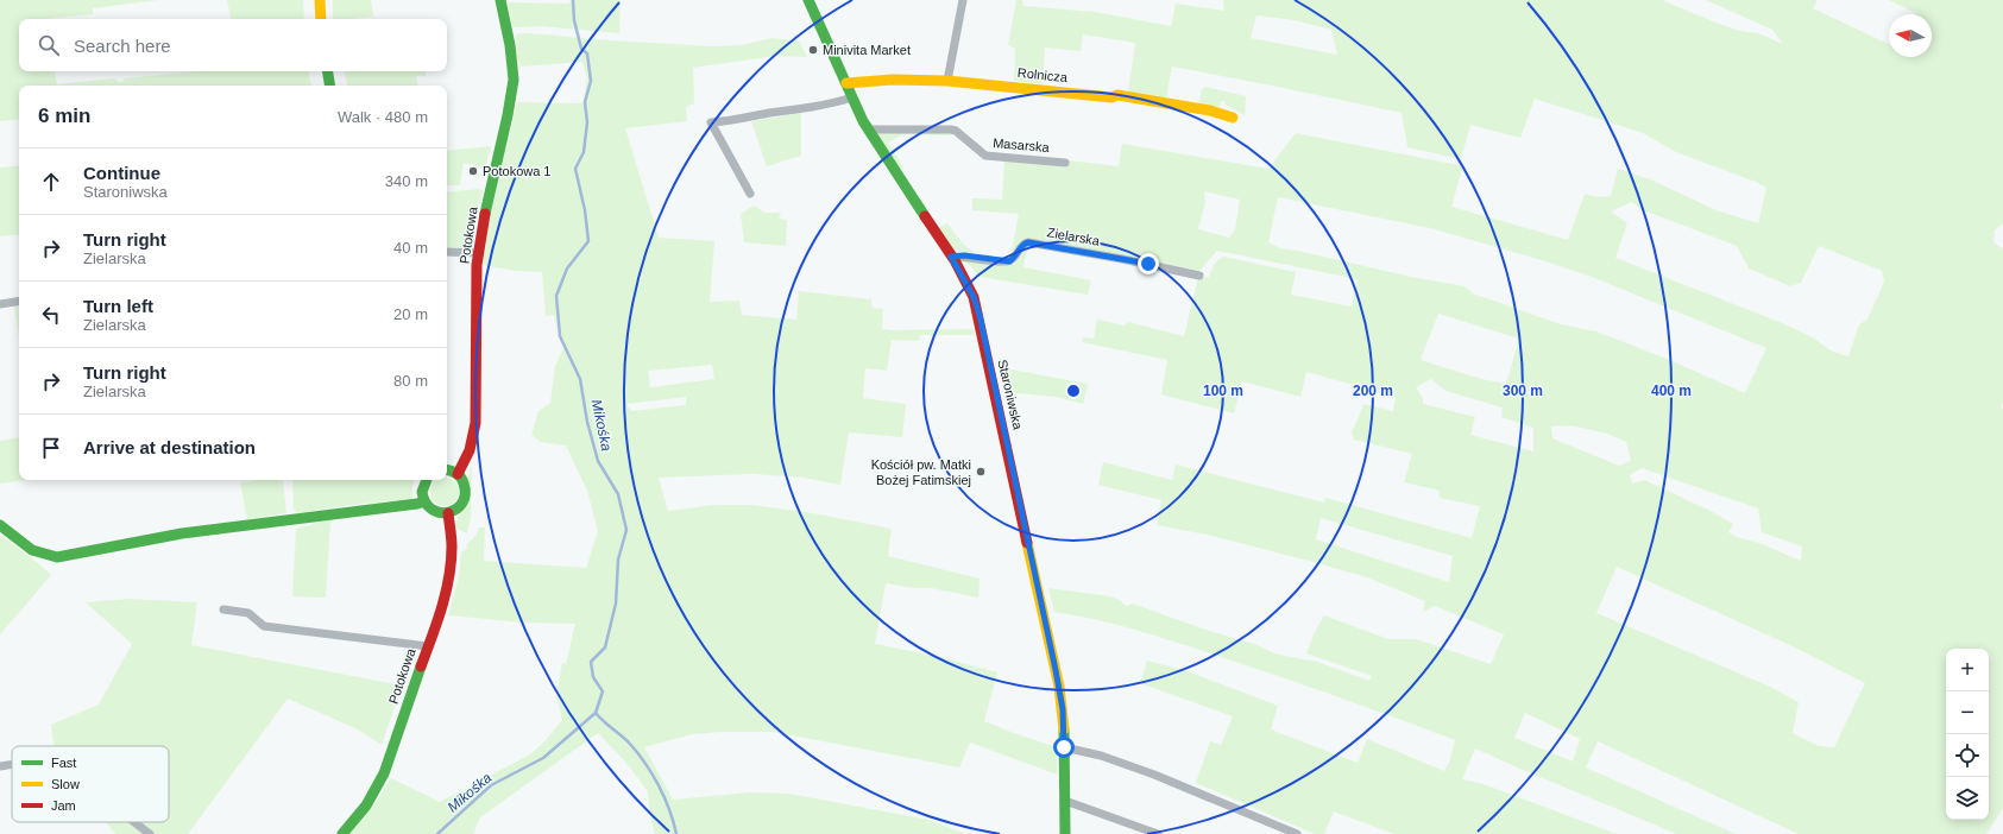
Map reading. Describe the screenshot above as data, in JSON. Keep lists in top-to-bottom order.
{
  "streets": {
    "street": [
      "Rolnicza",
      "Masarska",
      "Potokowa",
      "Zielarska",
      "Staroniwska"
    ]
  },
  "crossings": [
    ["Rolnicza", "Staroniwska"],
    ["Masarska", "Staroniwska"],
    ["Zielarska", "Staroniwska"]
  ],
  "water": ["Mikośka"],
  "places": ["Minivita Market", "Potokowa 1", "Kościół pw. Matki Bożej Fatimskiej"],
  "legend": ["Fast", "Slow", "Jam"],
  "north": "left",
  "page": {
    "search": "Search here",
    "heading": ["6 min", "Walk · 480 m"],
    "list": [
      ["Continue", "Staroniwska", "340 m"],
      ["Turn right", "Zielarska", "40 m"],
      ["Turn left", "Zielarska", "20 m"],
      ["Turn right", "Zielarska", "80 m"],
      "Arrive at destination"
    ],
    "map_buttons": ["+", "−"]
  },
  "rings": [
    "100 m",
    "200 m",
    "300 m",
    "400 m"
  ]
}
